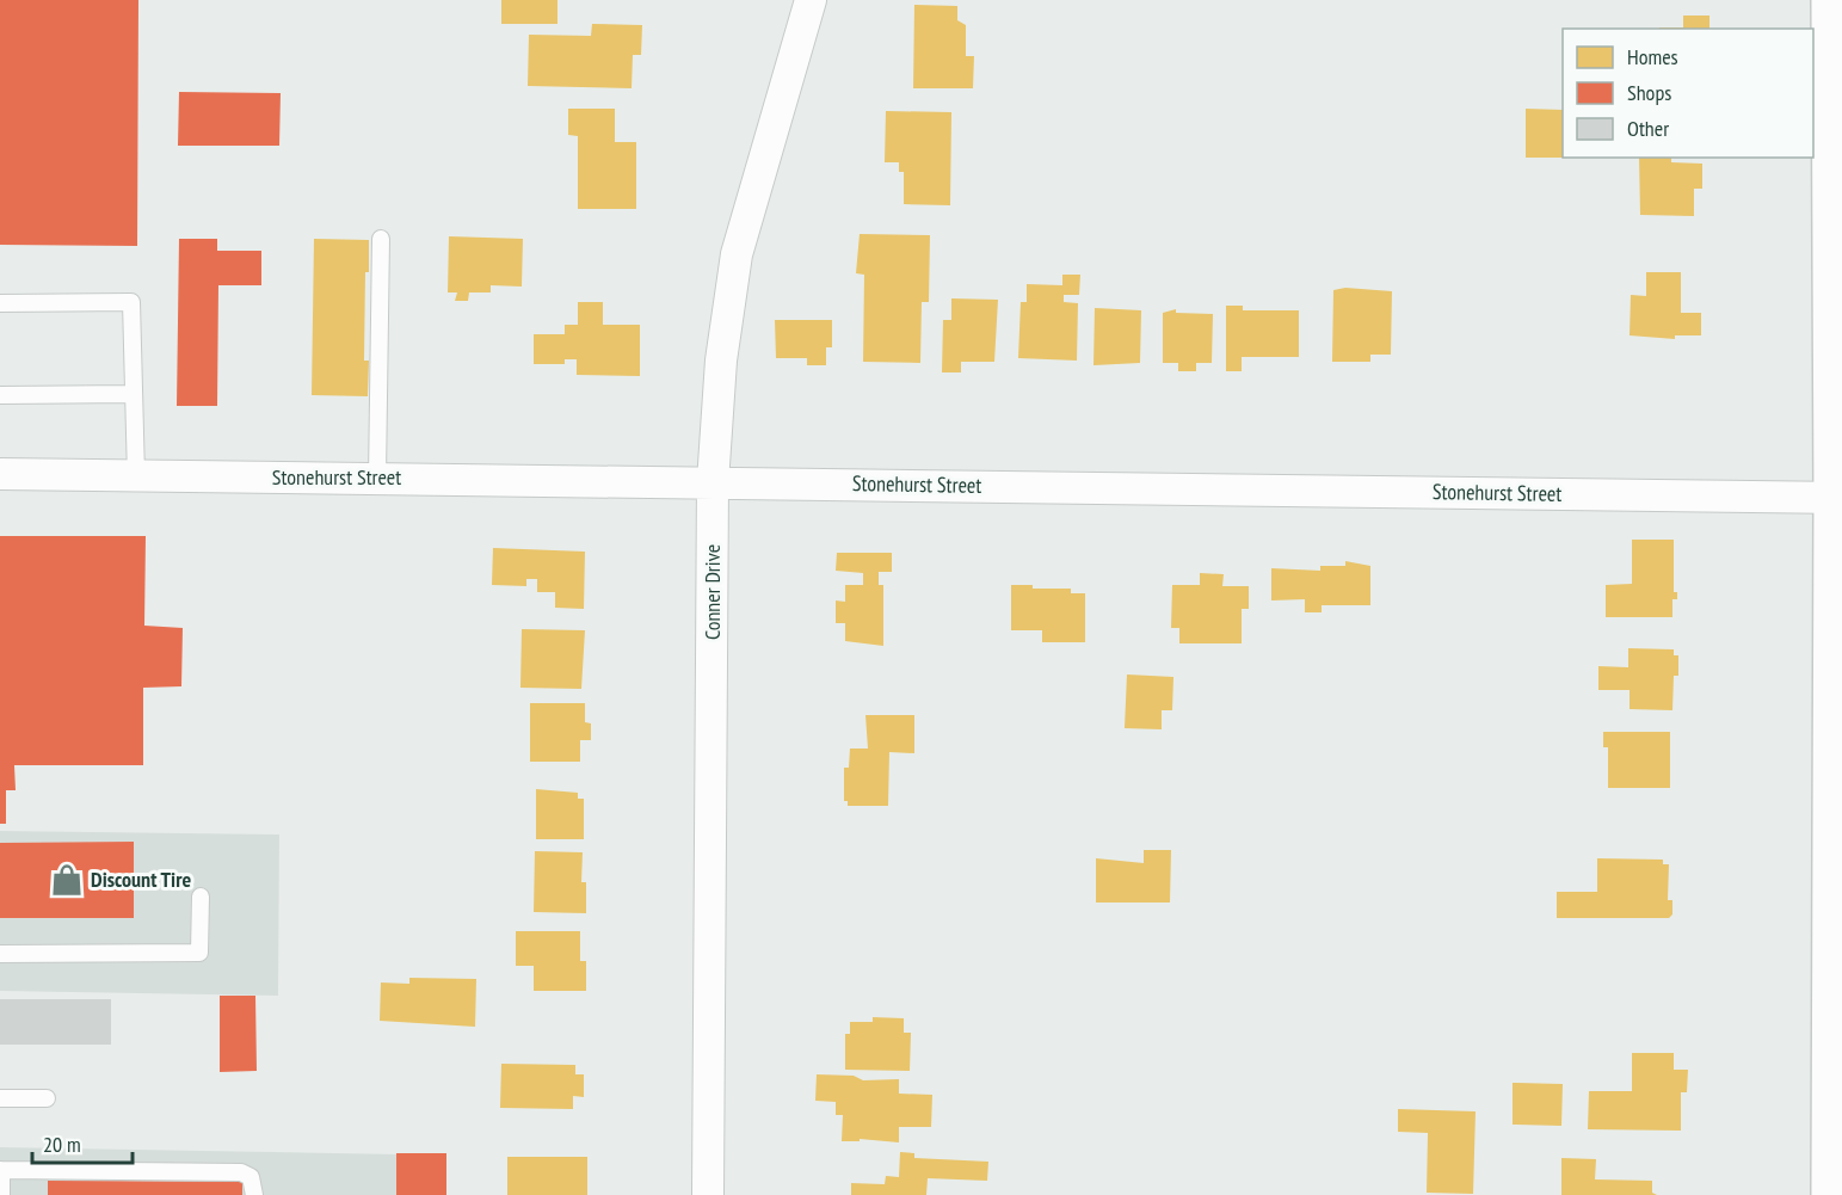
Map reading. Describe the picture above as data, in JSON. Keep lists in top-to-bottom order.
{
  "streets": {
    "street": ["Stonehurst Street", "Conner Drive"]
  },
  "crossings": [
    ["Stonehurst Street", "Conner Drive"]
  ],
  "places": {
    "shop": ["Discount Tire"]
  },
  "legend": ["Homes", "Shops", "Other"],
  "scale_bar": "20 m"
}
